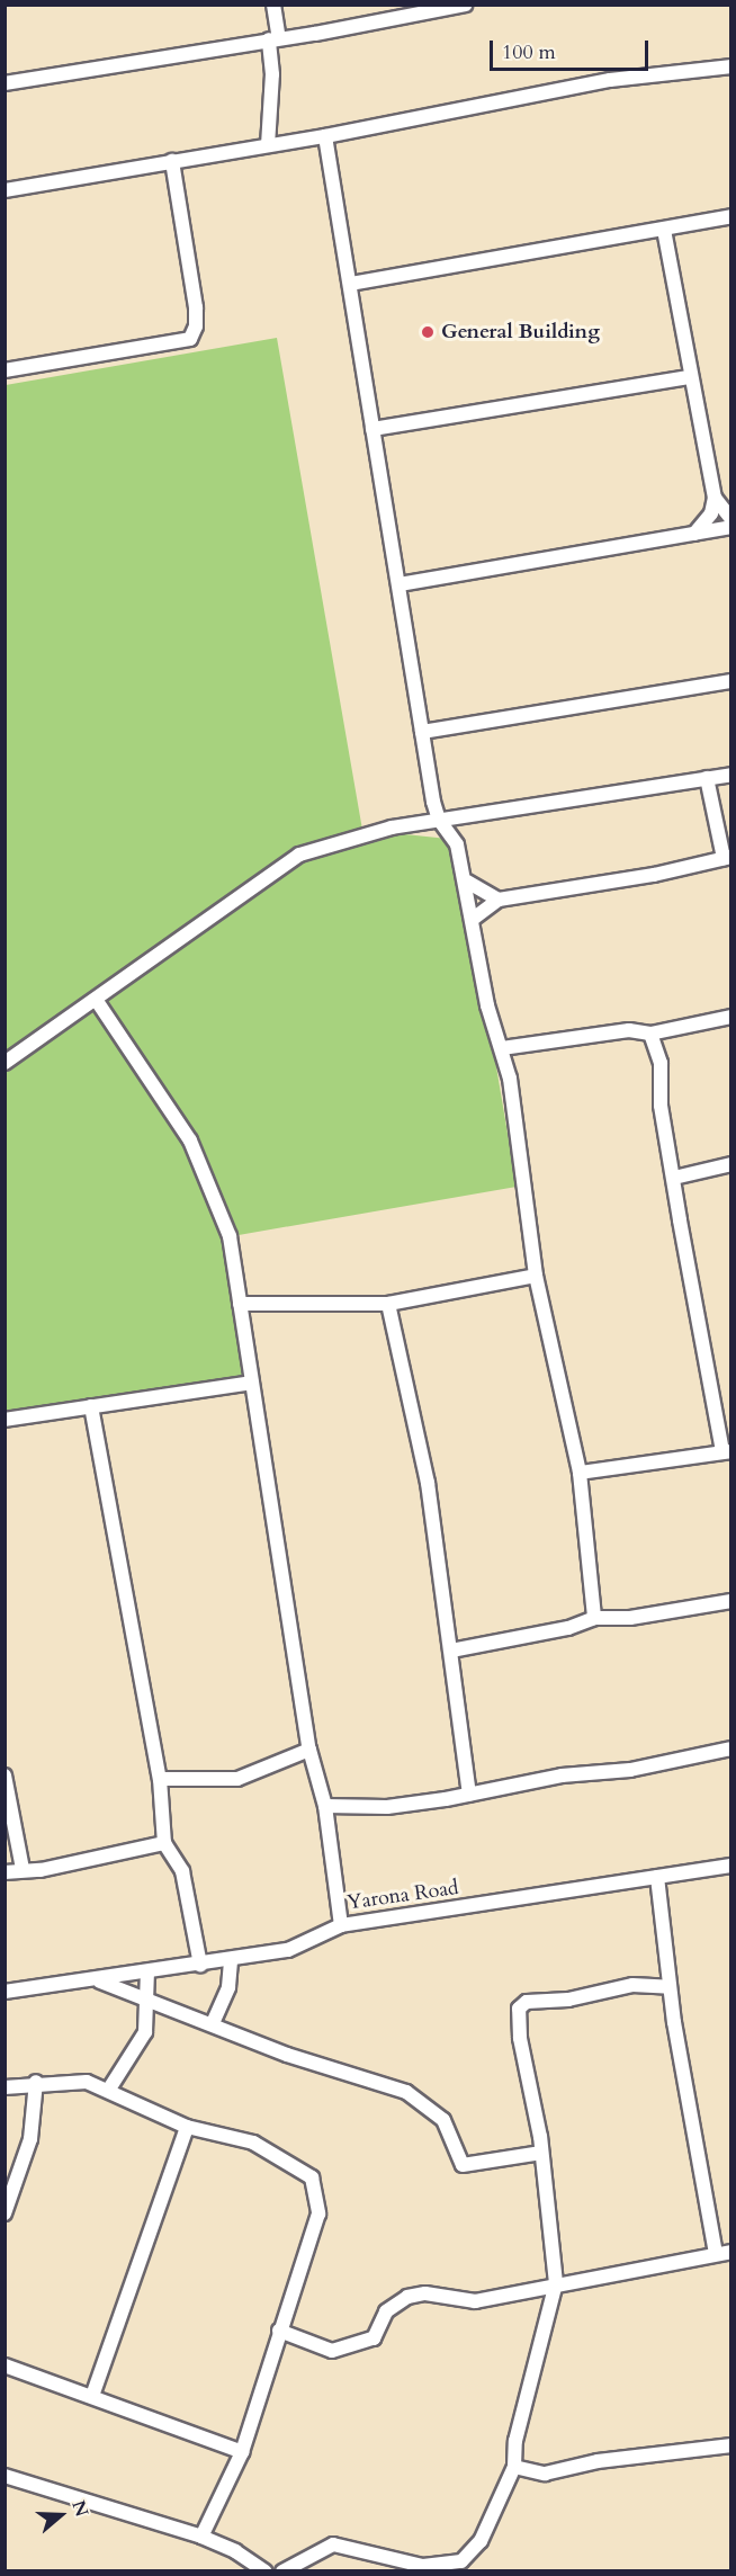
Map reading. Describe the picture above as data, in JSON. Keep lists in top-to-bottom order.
{
  "streets": {
    "street": ["Yarona Road"]
  },
  "places": ["General Building"],
  "scale_bar": "100 m",
  "north": "right"
}
